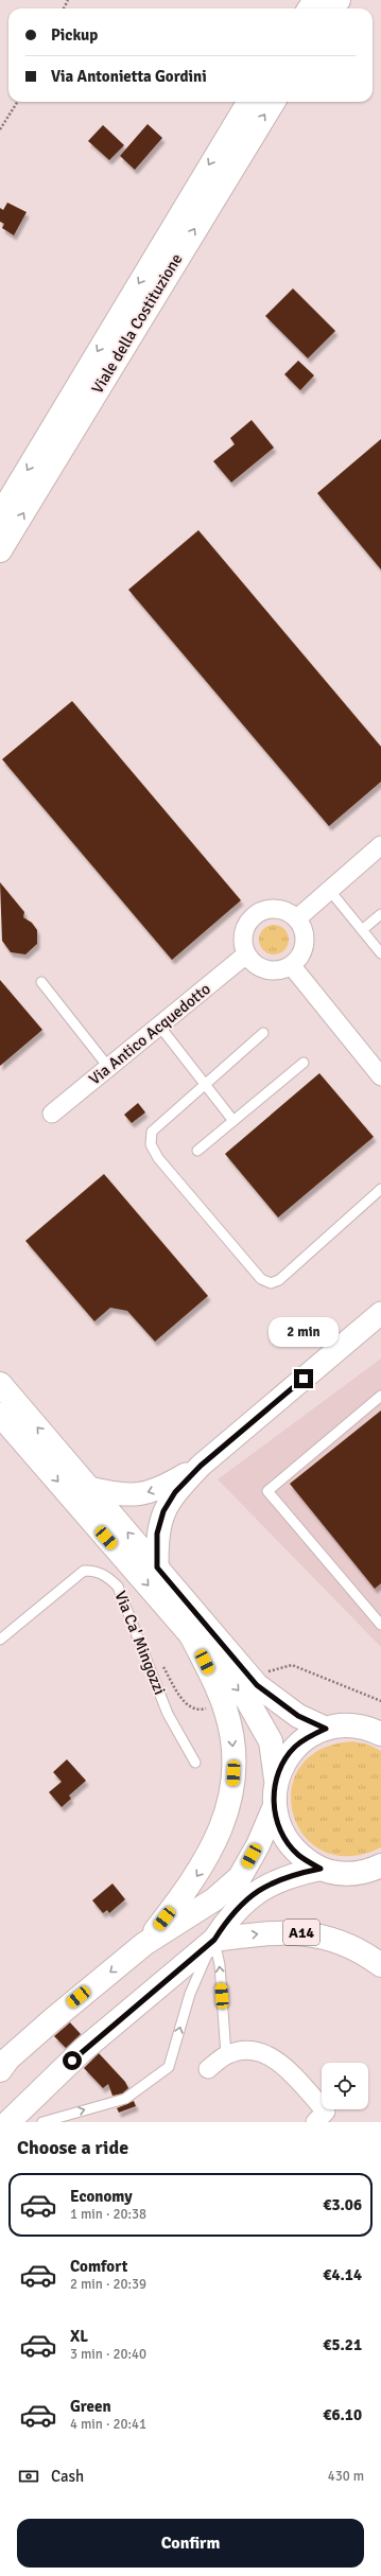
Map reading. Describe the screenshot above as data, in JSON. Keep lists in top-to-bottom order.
{
  "streets": {
    "main road": ["Viale della Costituzione", "A14"],
    "street": ["Via Antico Acquedotto"],
    "lane": ["Via Ca' Mingozzi"]
  },
  "page": {
    "banner": ["Pickup", "Via Antonietta Gordini"],
    "bubble": "2 min",
    "heading": "Choose a ride",
    "list": [
      {
        "name": "Economy",
        "note": "1 min · 20:38",
        "value": "€3.06"
      },
      {
        "name": "Comfort",
        "note": "2 min · 20:39",
        "value": "€4.14"
      },
      {
        "name": "XL",
        "note": "3 min · 20:40",
        "value": "€5.21"
      },
      {
        "name": "Green",
        "note": "4 min · 20:41",
        "value": "€6.10"
      }
    ],
    "pay": ["Cash", "430 m"],
    "buttons": "Confirm"
  }
}
